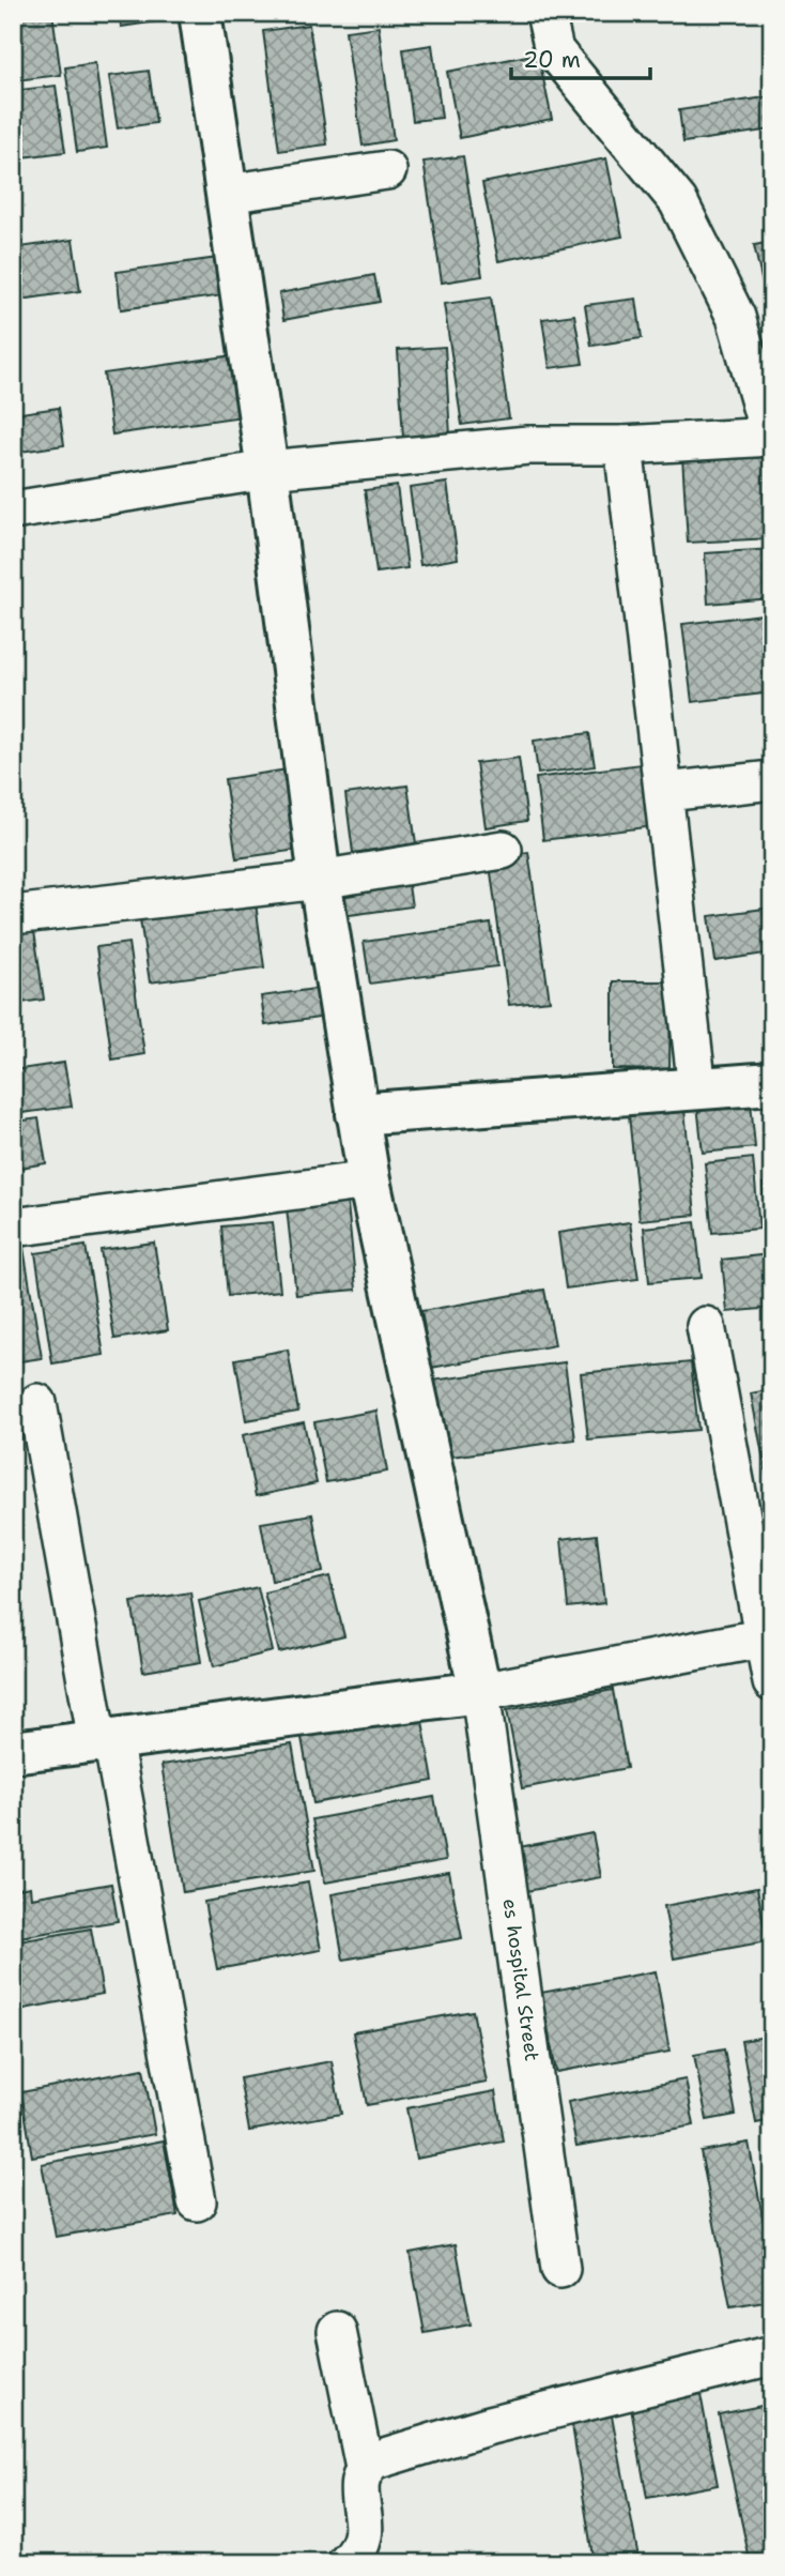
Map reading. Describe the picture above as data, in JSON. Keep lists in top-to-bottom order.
{
  "streets": {
    "street": ["es hospital Street"]
  },
  "scale_bar": "20 m"
}
